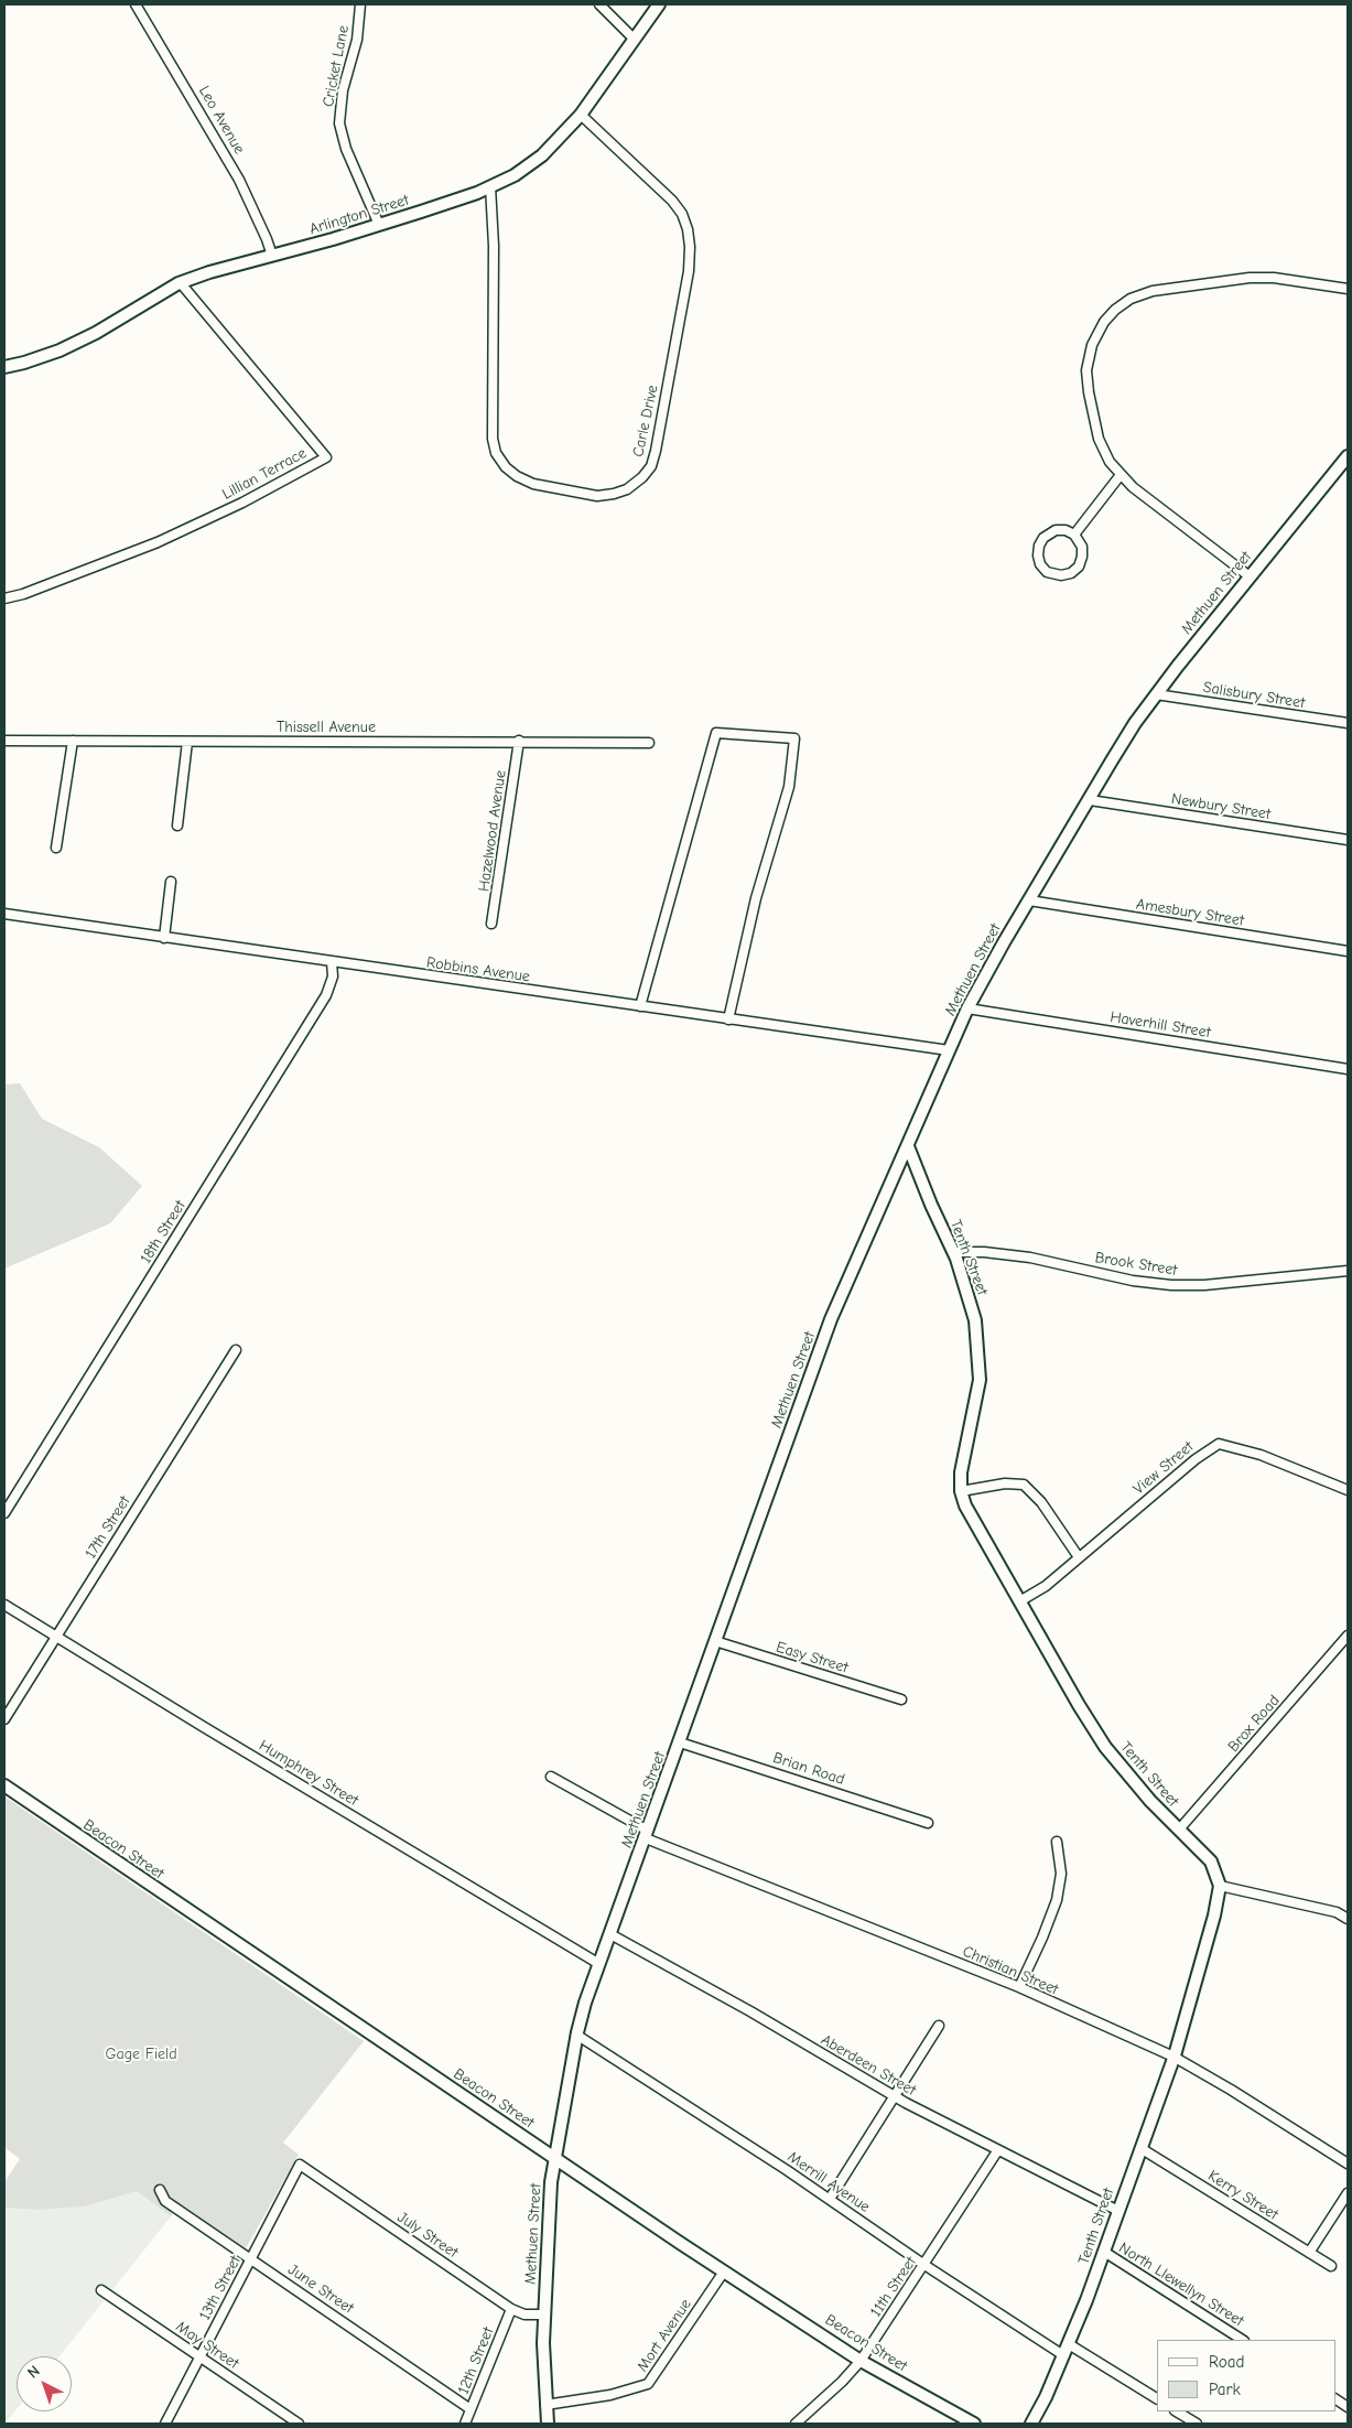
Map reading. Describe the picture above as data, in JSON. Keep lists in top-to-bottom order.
{
  "streets": {
    "street": [
      "Cricket Lane",
      "Leo Avenue",
      "Arlington Street",
      "Carle Drive",
      "Lillian Terrace",
      "Methuen Street",
      "Salisbury Street",
      "Thissell Avenue",
      "Newbury Street",
      "Hazelwood Avenue",
      "Amesbury Street",
      "Robbins Avenue",
      "Haverhill Street",
      "18th Street",
      "Tenth Street",
      "Brook Street",
      "View Street",
      "17th Street",
      "Easy Street",
      "Brox Road",
      "Brian Road",
      "Humphrey Street",
      "Beacon Street",
      "Christian Street",
      "Aberdeen Street",
      "Merrill Avenue",
      "Kerry Street",
      "July Street",
      "North Llewellyn Street",
      "11th Street",
      "13th Street",
      "June Street",
      "Mort Avenue",
      "May Street",
      "12th Street"
    ]
  },
  "crossings": [
    ["Cricket Lane", "Arlington Street"],
    ["Leo Avenue", "Arlington Street"],
    ["Arlington Street", "Carle Drive"],
    ["Arlington Street", "Lillian Terrace"],
    ["Methuen Street", "Salisbury Street"],
    ["Methuen Street", "Newbury Street"],
    ["Methuen Street", "Amesbury Street"],
    ["Methuen Street", "Robbins Avenue"],
    ["Methuen Street", "Haverhill Street"],
    ["Methuen Street", "Tenth Street"],
    ["Methuen Street", "Easy Street"],
    ["Methuen Street", "Brian Road"],
    ["Methuen Street", "Humphrey Street"],
    ["Methuen Street", "Beacon Street"],
    ["Methuen Street", "Christian Street"],
    ["Methuen Street", "Aberdeen Street"],
    ["Methuen Street", "Merrill Avenue"],
    ["Methuen Street", "July Street"],
    ["Methuen Street", "Mort Avenue"],
    ["Thissell Avenue", "Hazelwood Avenue"],
    ["Robbins Avenue", "18th Street"],
    ["Tenth Street", "Brook Street"],
    ["Tenth Street", "View Street"],
    ["Tenth Street", "Brox Road"],
    ["Tenth Street", "Christian Street"],
    ["Tenth Street", "Aberdeen Street"],
    ["Tenth Street", "Merrill Avenue"],
    ["Tenth Street", "Kerry Street"],
    ["Tenth Street", "North Llewellyn Street"],
    ["17th Street", "Humphrey Street"],
    ["Beacon Street", "11th Street"],
    ["Beacon Street", "Mort Avenue"],
    ["Aberdeen Street", "11th Street"],
    ["Merrill Avenue", "11th Street"],
    ["July Street", "13th Street"],
    ["July Street", "12th Street"],
    ["13th Street", "June Street"],
    ["13th Street", "May Street"],
    ["June Street", "12th Street"]
  ],
  "parks": ["Gage Field"],
  "legend": ["Road", "Park"],
  "north": "top left"
}
